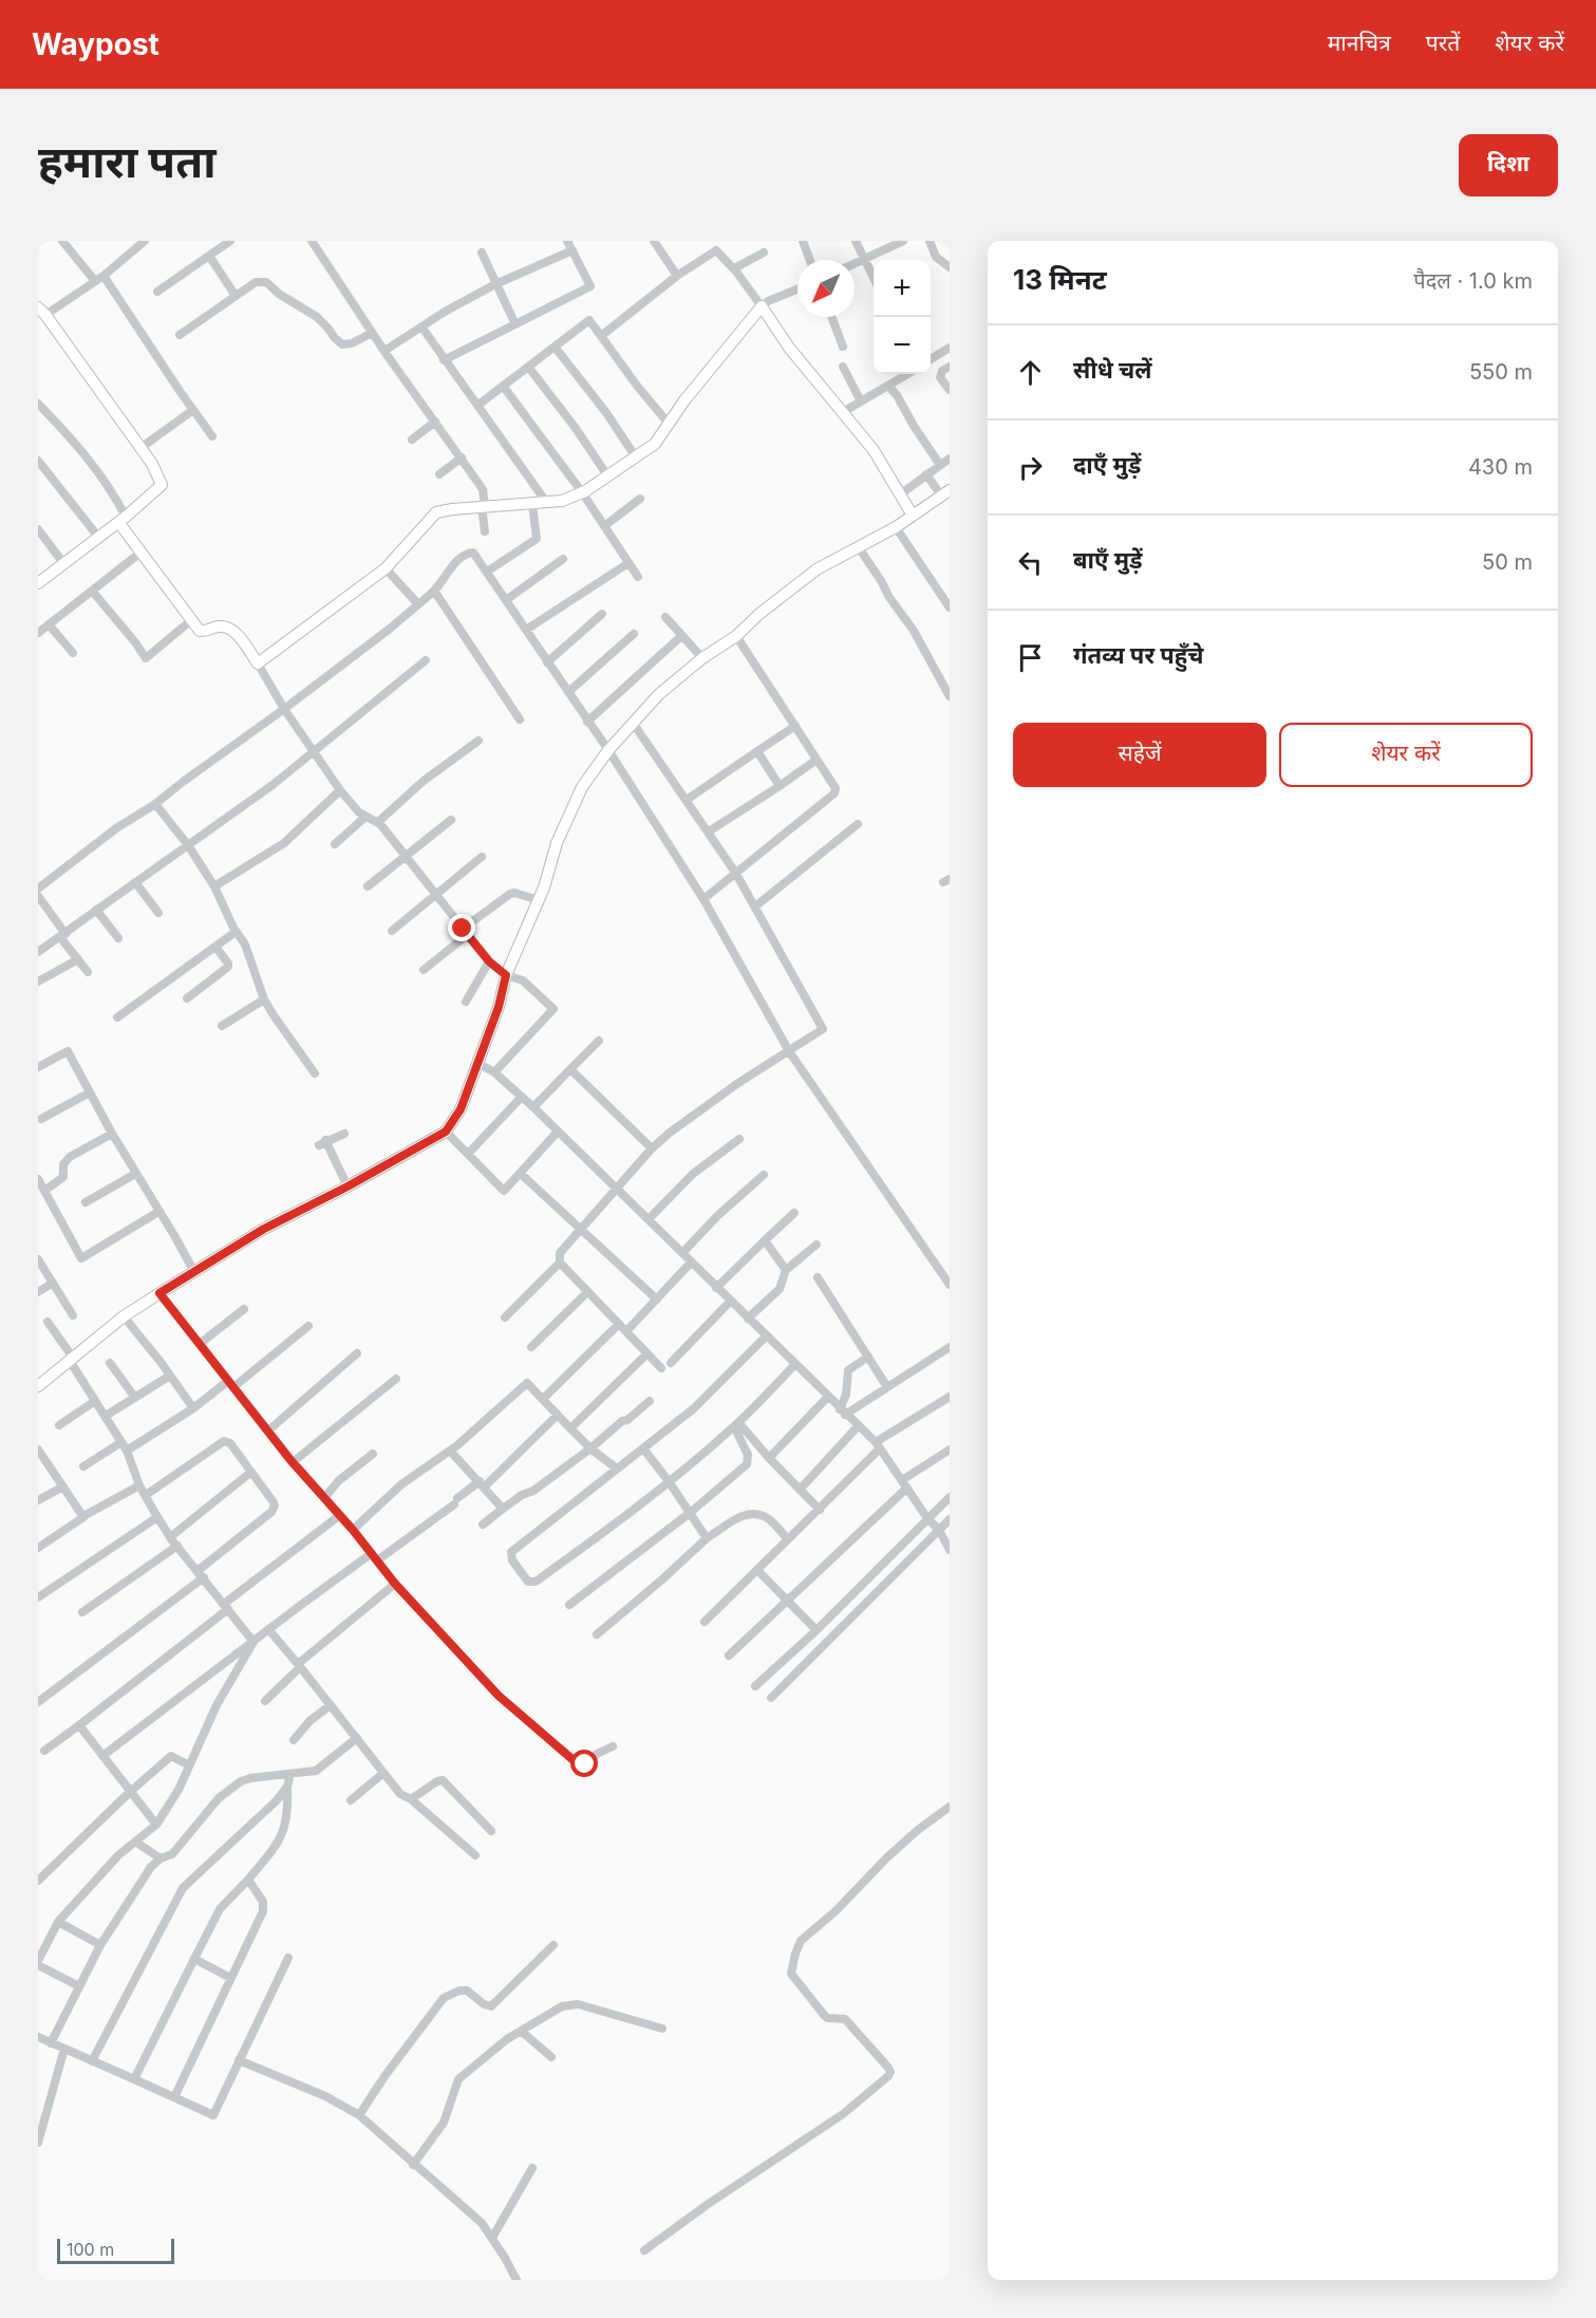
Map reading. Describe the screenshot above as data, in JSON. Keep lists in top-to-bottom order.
{
  "scale_bar": "100 m",
  "north": "bottom left",
  "page": {
    "header": "Waypost",
    "nav": ["मानचित्र", "परतें", "शेयर करें"],
    "title": "हमारा पता",
    "buttons": [
      "दिशा",
      ["सहेजें", "शेयर करें"]
    ],
    "heading": ["13 मिनट", "पैदल · 1.0 km"],
    "map_buttons": ["+", "−"],
    "list": [
      ["सीधे चलें", "550 m"],
      ["दाएँ मुड़ें", "430 m"],
      ["बाएँ मुड़ें", "50 m"],
      "गंतव्य पर पहुँचे"
    ],
    "scale": "100 m"
  }
}
